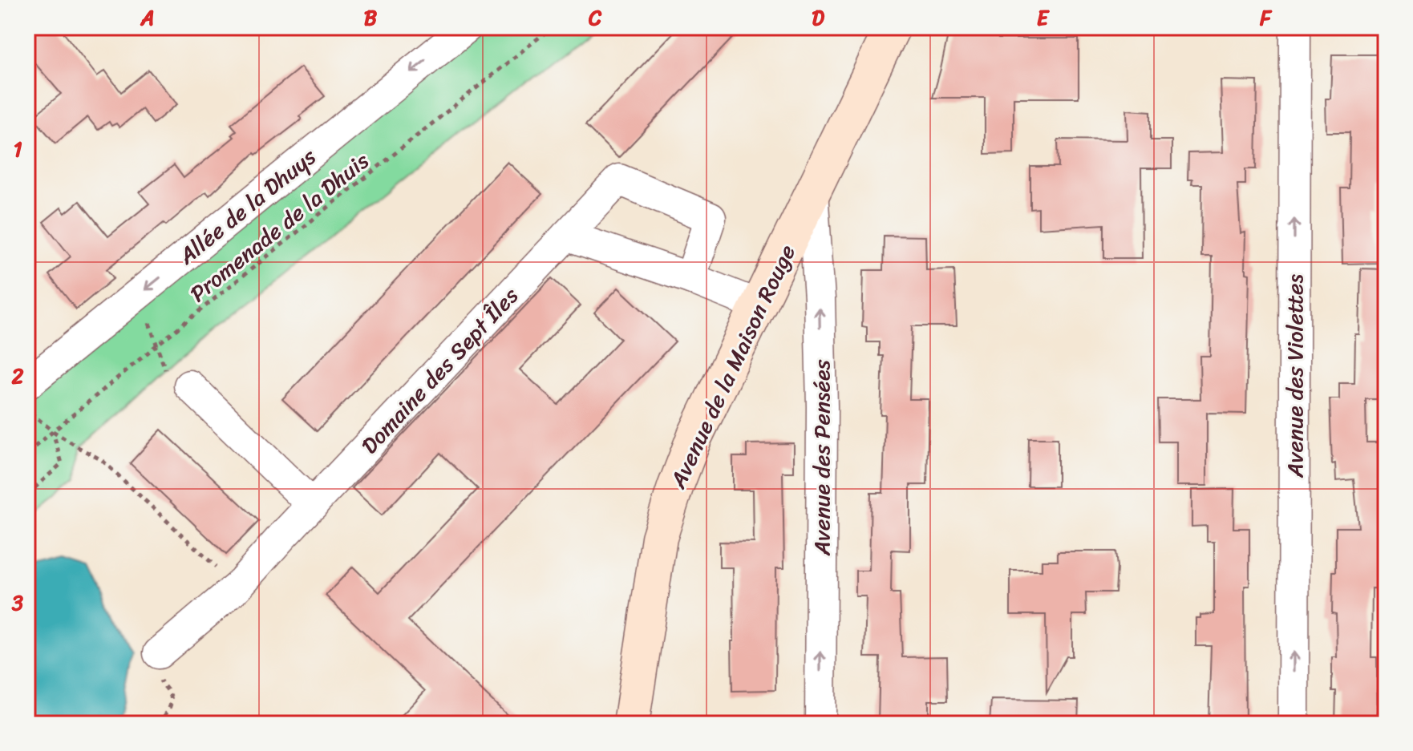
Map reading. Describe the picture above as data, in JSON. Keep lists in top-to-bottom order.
{
  "streets": {
    "main road": ["Avenue de la Maison Rouge"],
    "street": [
      "Allée de la Dhuys",
      "Domaine des Sept Îles",
      "Avenue des Violettes",
      "Avenue des Pensées"
    ],
    "path": ["Promenade de la Dhuis"]
  },
  "crossings": [
    ["Avenue de la Maison Rouge", "Avenue des Pensées"]
  ],
  "one_way": ["Allée de la Dhuys", "Avenue des Violettes", "Avenue des Pensées"],
  "grid": {
    "columns": [
      "A",
      "B",
      "C",
      "D",
      "E",
      "F"
    ],
    "rows": ["1", "2", "3"]
  }
}
